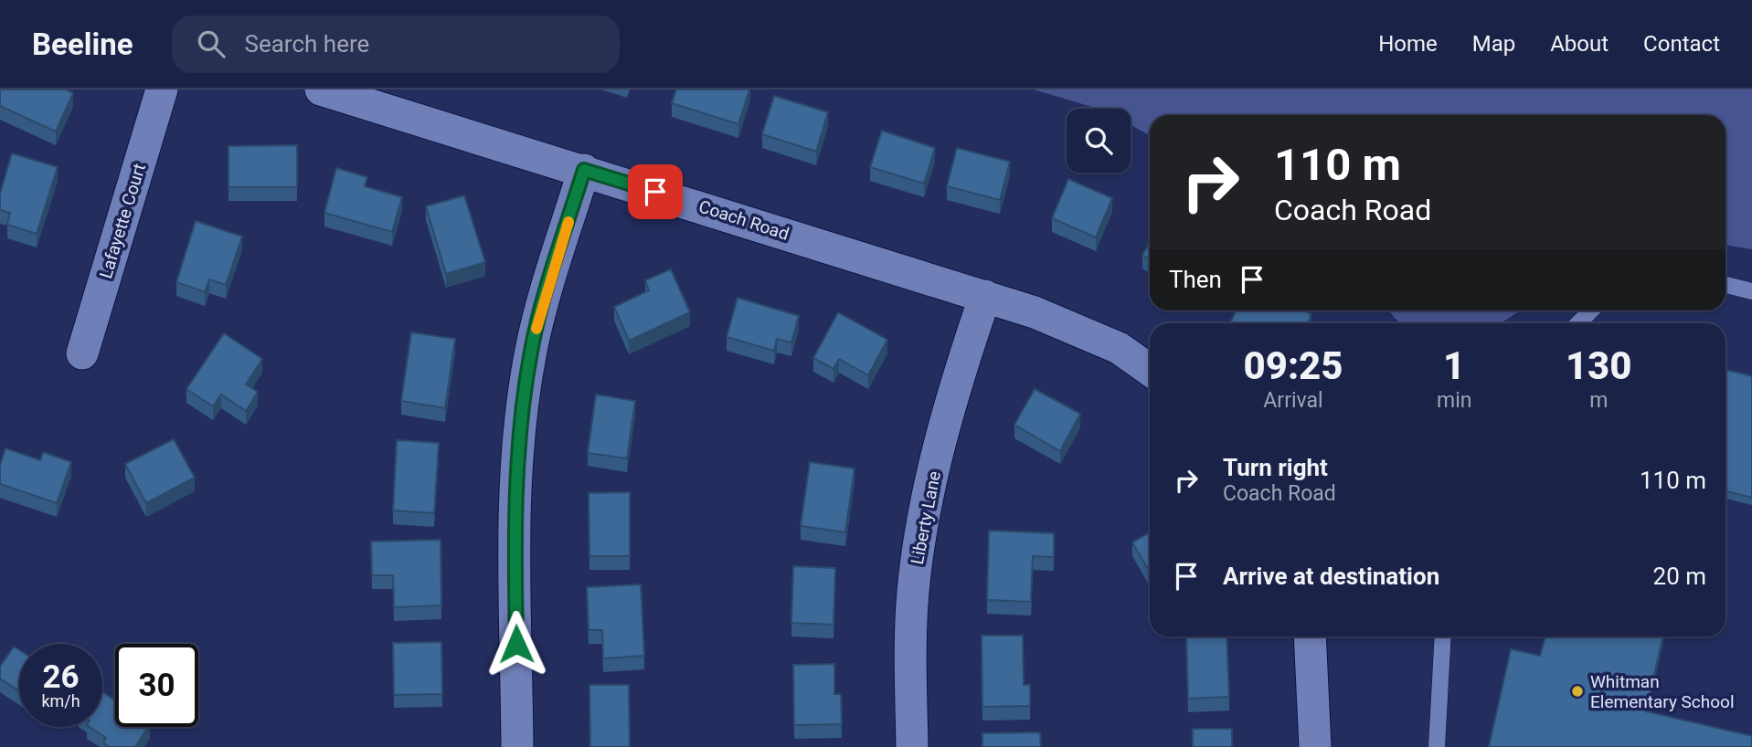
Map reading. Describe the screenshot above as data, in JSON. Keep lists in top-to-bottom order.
{
  "streets": {
    "street": ["Coach Road", "Lafayette Court", "Liberty Lane"]
  },
  "crossings": [
    ["Coach Road", "Liberty Lane"]
  ],
  "places": ["Whitman Elementary School"],
  "page": {
    "header": "Beeline",
    "search": "Search here",
    "nav": [
      "Home",
      "Map",
      "About",
      "Contact"
    ],
    "turn": ["110 m", "Coach Road"],
    "then": "Then",
    "eta": [
      "09:25",
      "Arrival",
      "1",
      "min",
      "130",
      "m"
    ],
    "list": [
      {
        "name": "Turn right",
        "note": "Coach Road",
        "value": "110 m"
      },
      {
        "name": "Arrive at destination",
        "value": "20 m"
      }
    ],
    "speed": "26 km/h",
    "limit": "30"
  }
}
